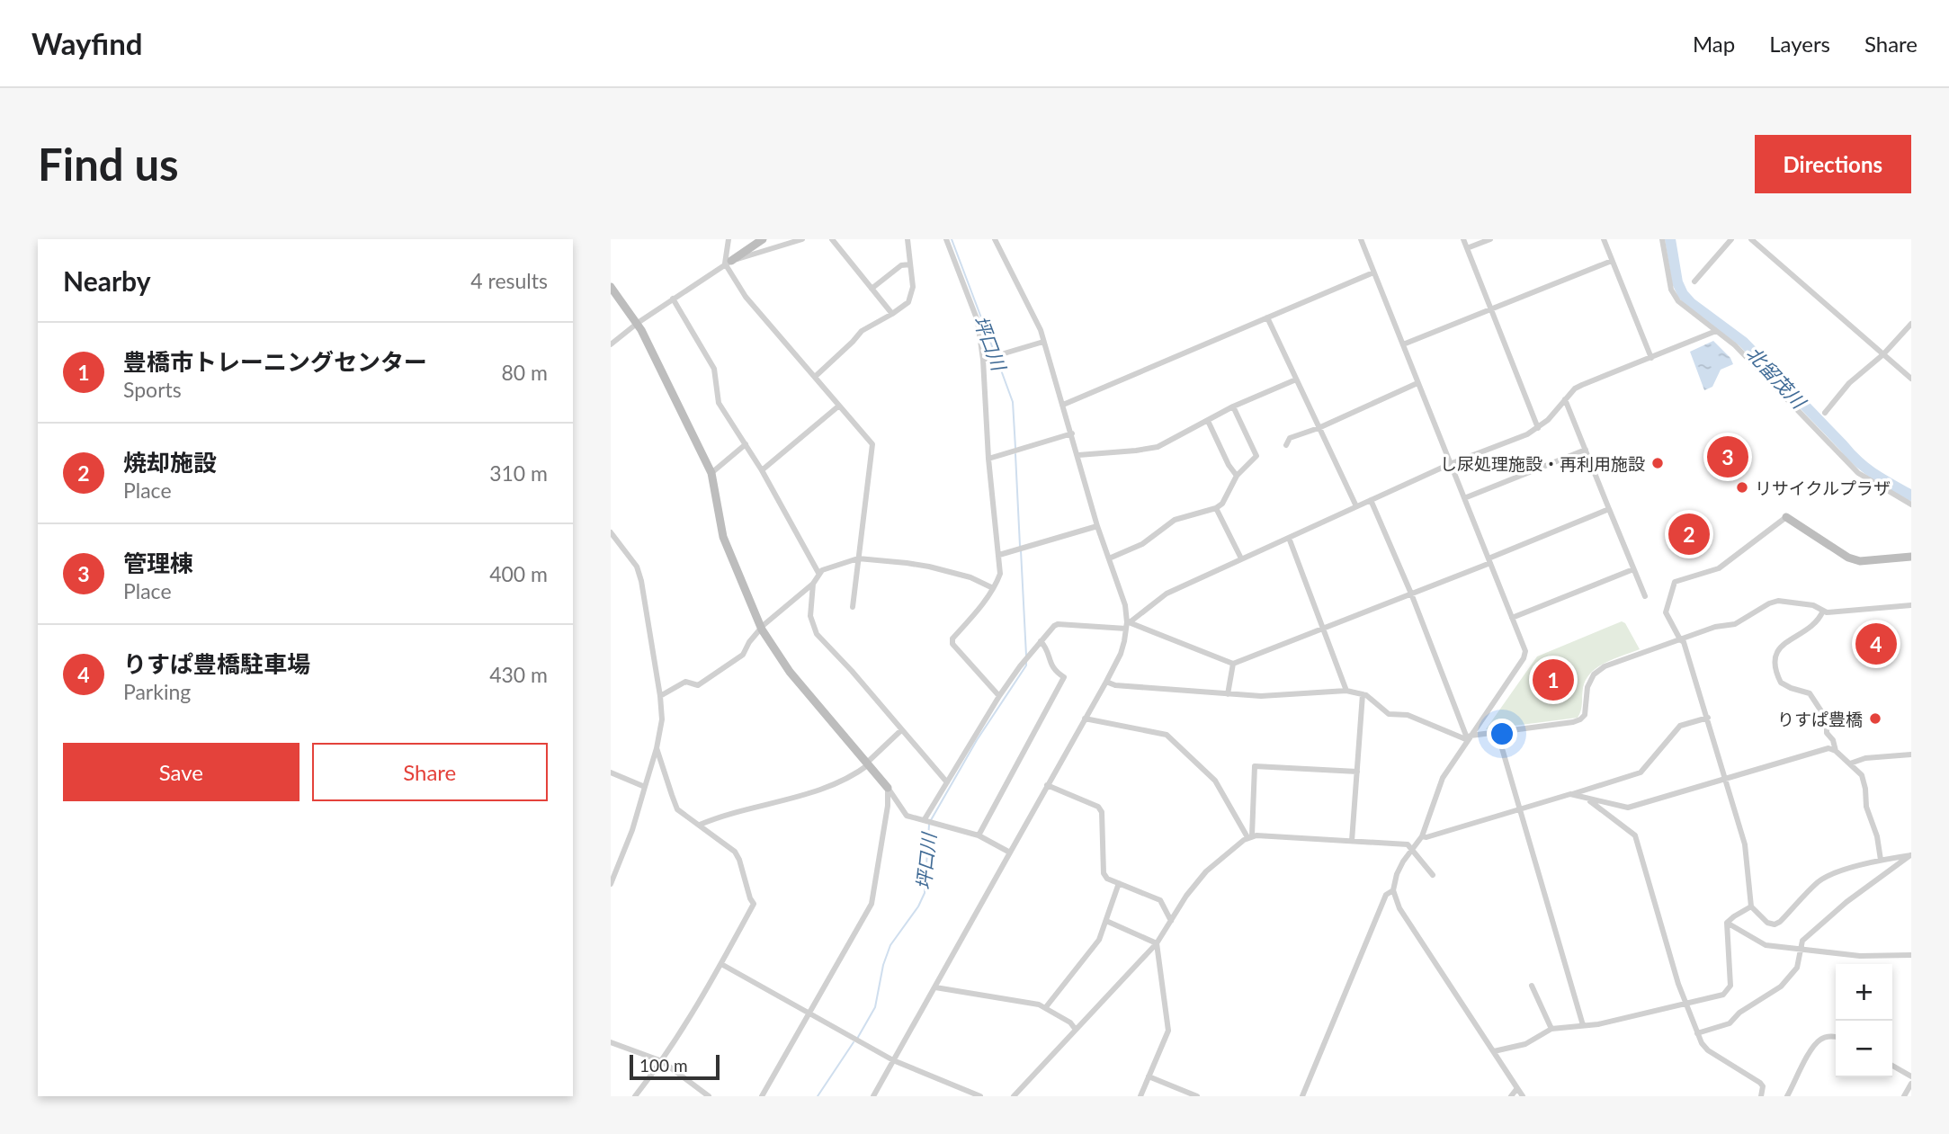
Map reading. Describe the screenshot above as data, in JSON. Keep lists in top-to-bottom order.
{
  "water": ["坪口川", "北留茂川"],
  "places": ["し尿処理施設・再利用施設", "リサイクルプラザ", "りすぱ豊橋"],
  "scale_bar": "100 m",
  "page": {
    "header": "Wayfind",
    "nav": ["Map", "Layers", "Share"],
    "buttons": [
      "Directions",
      ["Save", "Share"]
    ],
    "title": "Find us",
    "heading": ["Nearby", "4 results"],
    "list": [
      {
        "mark": "1",
        "name": "豊橋市トレーニングセンター",
        "note": "Sports",
        "value": "80 m"
      },
      {
        "mark": "2",
        "name": "焼却施設",
        "note": "Place",
        "value": "310 m"
      },
      {
        "mark": "3",
        "name": "管理棟",
        "note": "Place",
        "value": "400 m"
      },
      {
        "mark": "4",
        "name": "りすぱ豊橋駐車場",
        "note": "Parking",
        "value": "430 m"
      }
    ],
    "pins": [
      "3",
      "2",
      "4",
      "1"
    ],
    "map_buttons": ["+", "−"],
    "scale": "100 m"
  }
}
